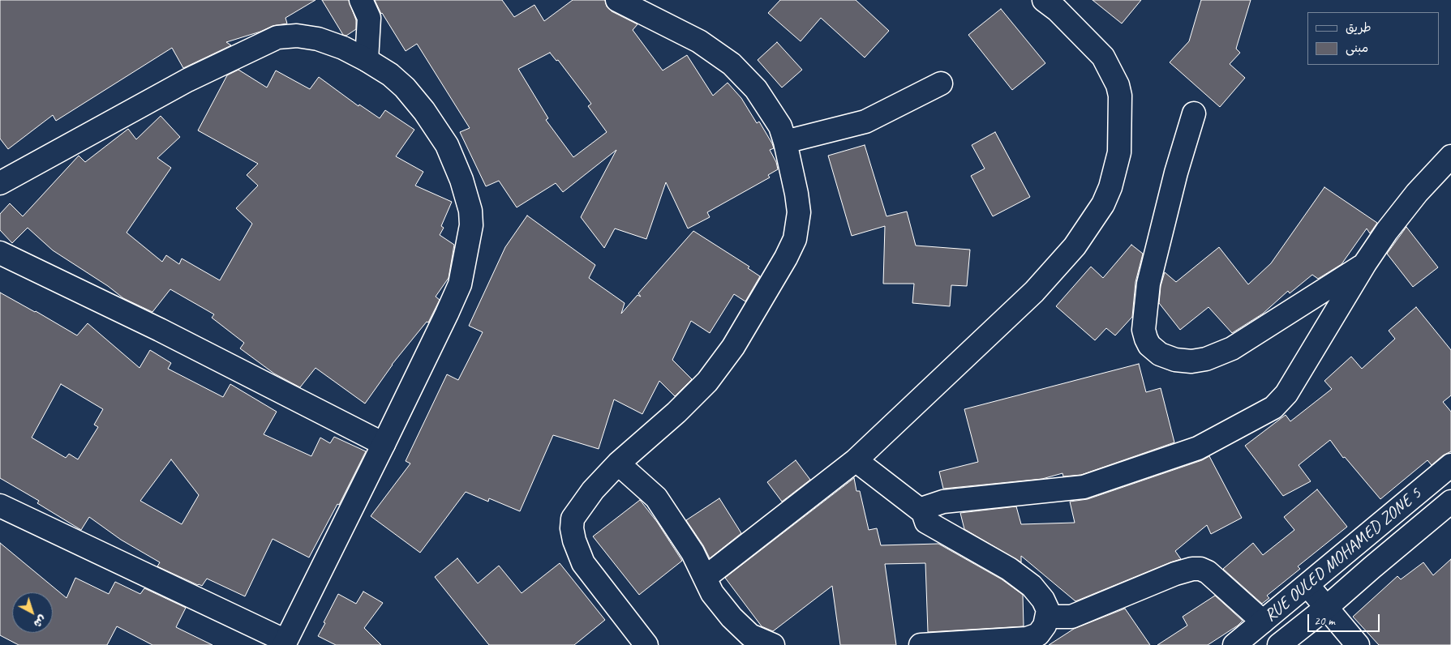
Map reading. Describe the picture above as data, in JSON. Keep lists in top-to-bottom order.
{
  "streets": {
    "street": ["RUE OULED MOHAMED ZONE 5"]
  },
  "legend": ["طريق", "مبنى"],
  "scale_bar": "20 m",
  "north": "bottom right"
}
